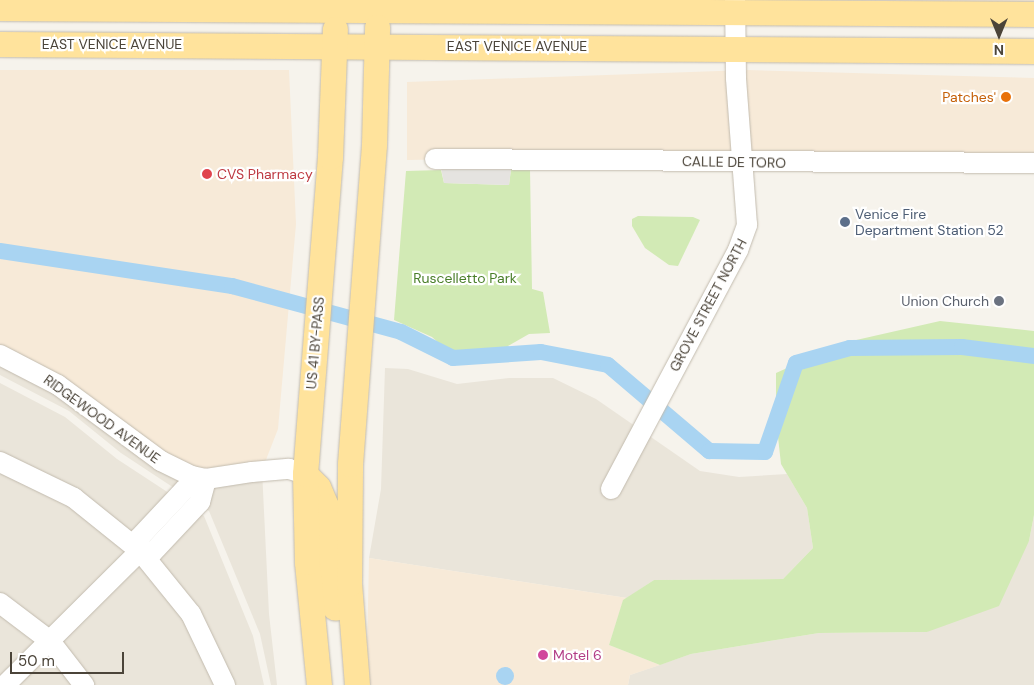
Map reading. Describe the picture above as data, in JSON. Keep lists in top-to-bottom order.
{
  "streets": {
    "main road": ["EAST VENICE AVENUE", "US 41 BY-PASS"],
    "street": ["CALLE DE TORO", "GROVE STREET NORTH", "RIDGEWOOD AVENUE"]
  },
  "crossings": [
    ["EAST VENICE AVENUE", "GROVE STREET NORTH"],
    ["EAST VENICE AVENUE", "US 41 BY-PASS"],
    ["CALLE DE TORO", "GROVE STREET NORTH"]
  ],
  "parks": ["Ruscelletto Park"],
  "places": [
    "Patches'",
    "CVS Pharmacy",
    "Venice Fire Department Station 52",
    "Union Church",
    "Motel 6"
  ],
  "scale_bar": "50 m",
  "north": "bottom"
}
